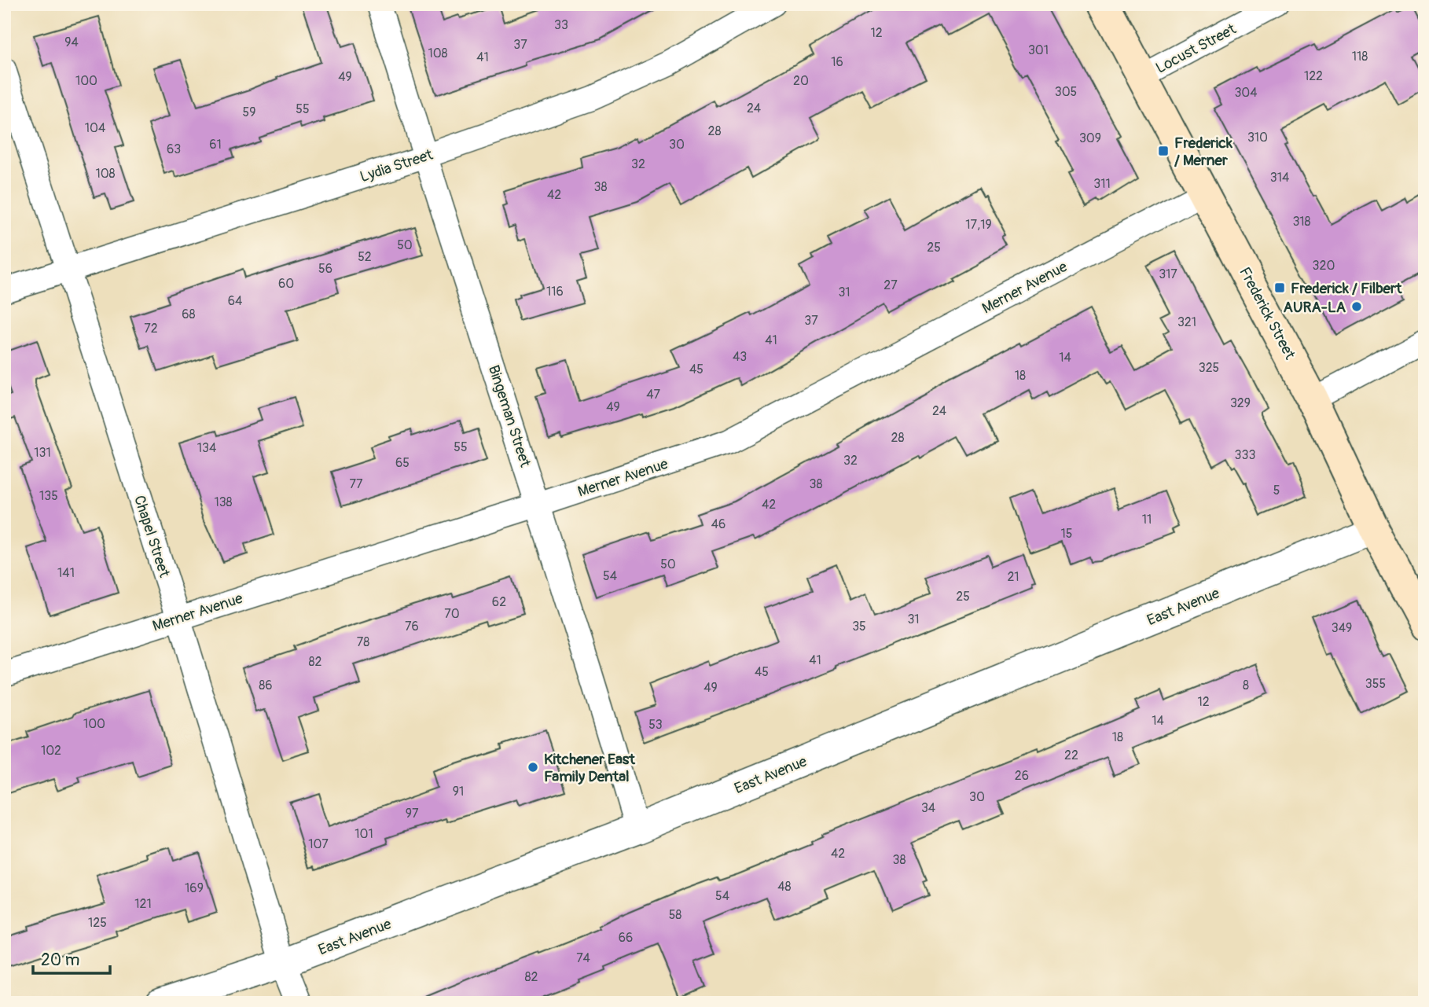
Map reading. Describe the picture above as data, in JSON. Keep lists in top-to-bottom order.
{
  "streets": {
    "main road": ["Frederick Street"],
    "street": [
      "Locust Street",
      "Lydia Street",
      "Merner Avenue",
      "Bingeman Street",
      "Chapel Street",
      "East Avenue"
    ]
  },
  "crossings": [
    ["Locust Street", "Frederick Street"],
    ["Lydia Street", "Bingeman Street"],
    ["Lydia Street", "Chapel Street"],
    ["Merner Avenue", "Frederick Street"],
    ["Merner Avenue", "Bingeman Street"],
    ["Merner Avenue", "Chapel Street"],
    ["Frederick Street", "East Avenue"],
    ["Bingeman Street", "East Avenue"],
    ["Chapel Street", "East Avenue"]
  ],
  "places": {
    "transit": ["Frederick / Merner", "Frederick / Filbert"],
    "other": ["AURA-LA", "Kitchener East Family Dental"]
  },
  "house_numbers": [
    "33",
    "12",
    "94",
    "37",
    "301",
    "108",
    "118",
    "41",
    "16",
    "122",
    "49",
    "100",
    "20",
    "305",
    "304",
    "24",
    "55",
    "59",
    "104",
    "28",
    "310",
    "309",
    "61",
    "30",
    "63",
    "32",
    "108",
    "314",
    "311",
    "38",
    "42",
    "318",
    "17,19",
    "50",
    "25",
    "52",
    "320",
    "56",
    "317",
    "60",
    "27",
    "116",
    "31",
    "64",
    "68",
    "37",
    "321",
    "72",
    "41",
    "43",
    "14",
    "325",
    "45",
    "18",
    "47",
    "329",
    "49",
    "24",
    "28",
    "55",
    "134",
    "131",
    "333",
    "32",
    "65",
    "77",
    "38",
    "5",
    "135",
    "138",
    "42",
    "11",
    "46",
    "15",
    "50",
    "141",
    "54",
    "21",
    "25",
    "62",
    "70",
    "31",
    "76",
    "35",
    "349",
    "78",
    "41",
    "82",
    "45",
    "355",
    "86",
    "8",
    "49",
    "12",
    "14",
    "100",
    "53",
    "18",
    "102",
    "22",
    "26",
    "91",
    "30",
    "34",
    "97",
    "101",
    "107",
    "42",
    "38",
    "48",
    "169",
    "54",
    "121",
    "58",
    "125",
    "66",
    "74",
    "82"
  ],
  "scale_bar": "20 m"
}
